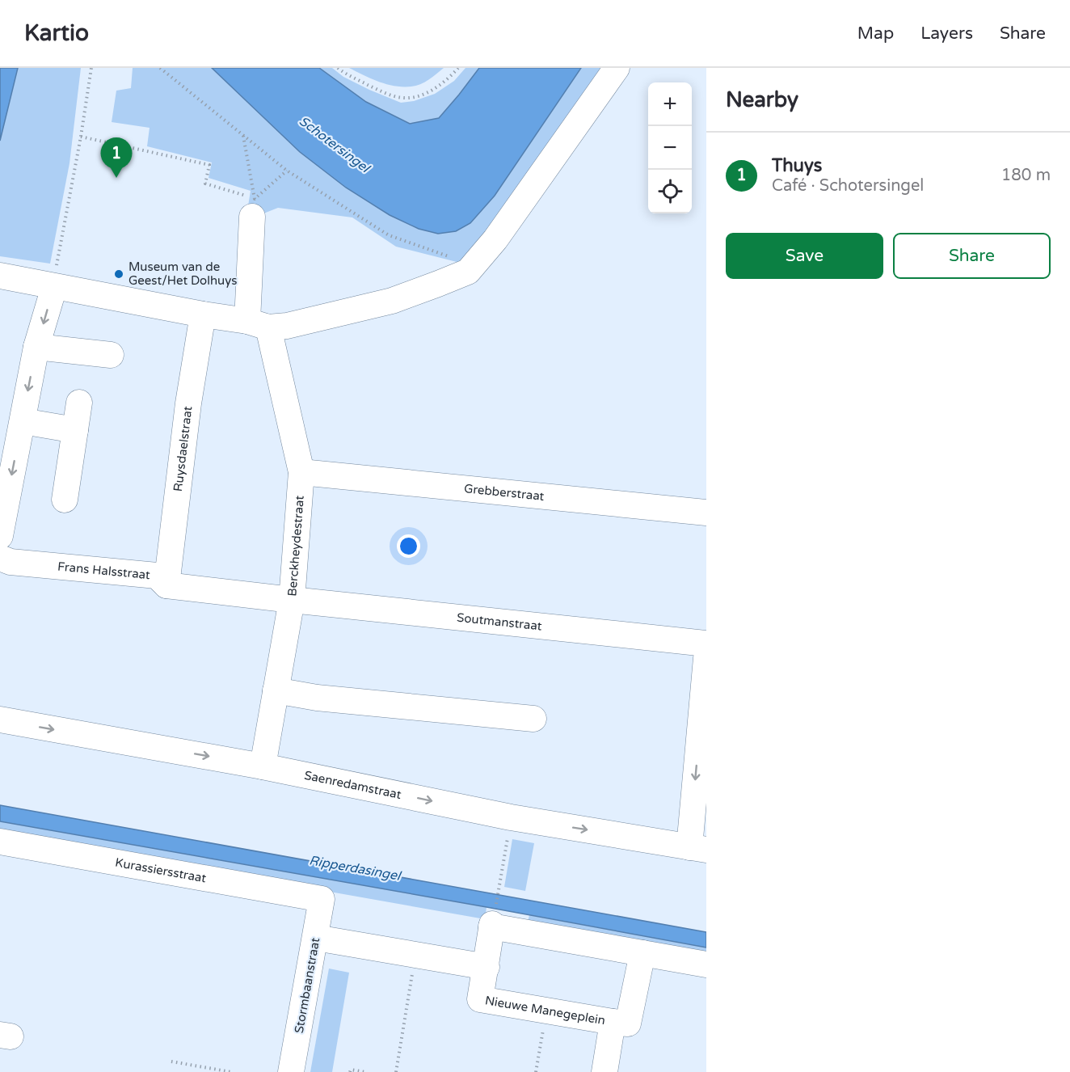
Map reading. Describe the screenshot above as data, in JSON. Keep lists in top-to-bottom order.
{
  "streets": {
    "street": [
      "Ruysdaelstraat",
      "Grebberstraat",
      "Berckheydestraat",
      "Frans Halsstraat",
      "Soutmanstraat",
      "Saenredamstraat",
      "Kurassiersstraat",
      "Stormbaanstraat",
      "Nieuwe Manegeplein"
    ]
  },
  "crossings": [
    ["Ruysdaelstraat", "Frans Halsstraat"],
    ["Grebberstraat", "Berckheydestraat"],
    ["Berckheydestraat", "Frans Halsstraat"],
    ["Berckheydestraat", "Soutmanstraat"],
    ["Berckheydestraat", "Saenredamstraat"],
    ["Frans Halsstraat", "Soutmanstraat"],
    ["Kurassiersstraat", "Stormbaanstraat"]
  ],
  "water": ["Schotersingel", "Ripperdasingel"],
  "places": ["Museum van de Geest/Het Dolhuys"],
  "page": {
    "header": "Kartio",
    "nav": ["Map", "Layers", "Share"],
    "heading": "Nearby",
    "map_buttons": ["+", "−"],
    "list": [
      {
        "mark": "1",
        "name": "Thuys",
        "note": "Café · Schotersingel",
        "value": "180 m"
      }
    ],
    "pins": "1",
    "buttons": ["Save", "Share"]
  }
}
